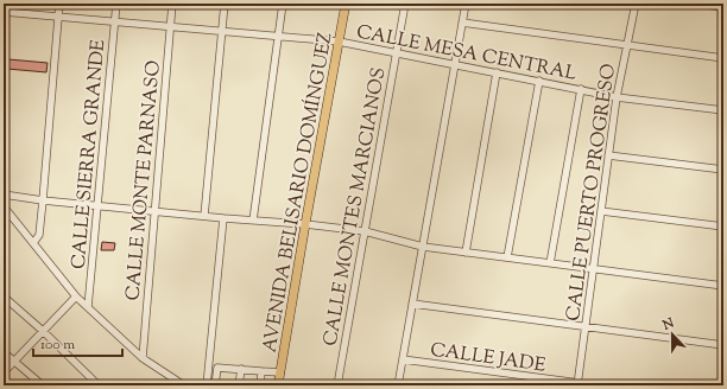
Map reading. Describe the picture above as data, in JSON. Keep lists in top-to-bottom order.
{
  "streets": {
    "main road": ["AVENIDA BELISARIO DOMÍNGUEZ"],
    "street": [
      "CALLE MESA CENTRAL",
      "CALLE SIERRA GRANDE",
      "CALLE MONTE PARNASO",
      "CALLE PUERTO PROGRESO",
      "CALLE MONTES MARCIANOS",
      "CALLE JADE"
    ]
  },
  "crossings": [
    ["CALLE MESA CENTRAL", "CALLE SIERRA GRANDE"],
    ["CALLE MESA CENTRAL", "CALLE MONTE PARNASO"],
    ["CALLE MESA CENTRAL", "AVENIDA BELISARIO DOMÍNGUEZ"],
    ["CALLE MESA CENTRAL", "CALLE PUERTO PROGRESO"],
    ["CALLE MESA CENTRAL", "CALLE MONTES MARCIANOS"],
    ["CALLE PUERTO PROGRESO", "CALLE JADE"]
  ],
  "scale_bar": "100 m",
  "north": "top"
}
